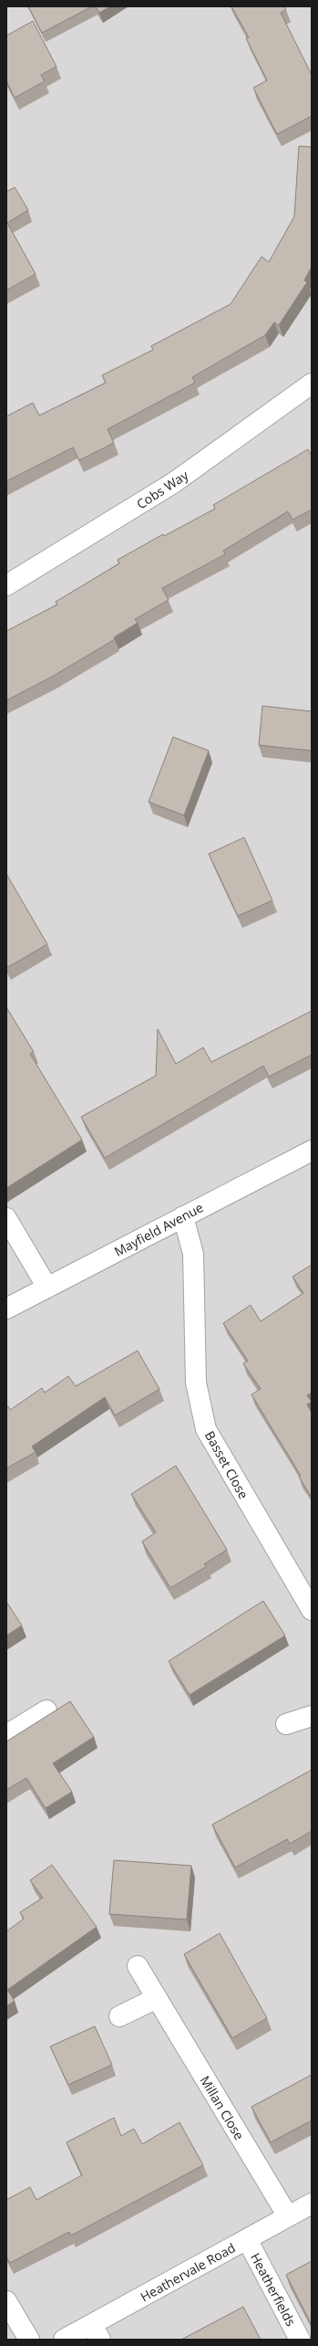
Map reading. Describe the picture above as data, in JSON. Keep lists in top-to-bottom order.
{
  "streets": {
    "street": [
      "Cobs Way",
      "Mayfield Avenue",
      "Basset Close",
      "Millan Close",
      "Heathervale Road",
      "Heatherfields"
    ]
  },
  "crossings": [
    ["Mayfield Avenue", "Basset Close"],
    ["Millan Close", "Heathervale Road"],
    ["Heathervale Road", "Heatherfields"]
  ]
}
